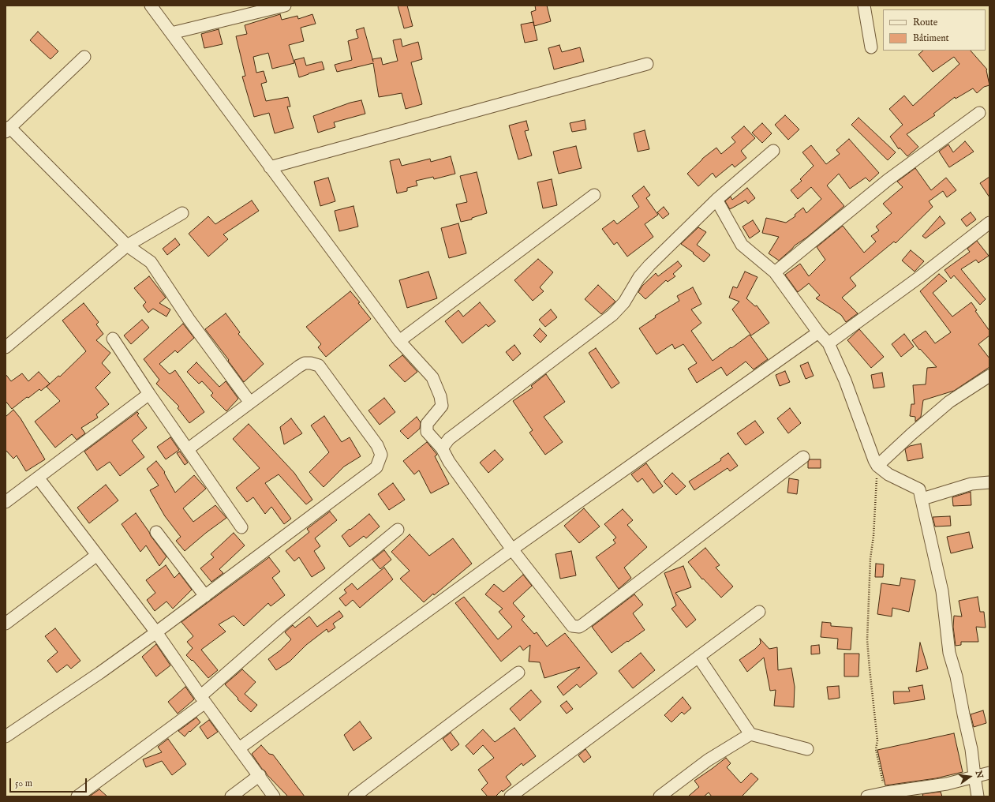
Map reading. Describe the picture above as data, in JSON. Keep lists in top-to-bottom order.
{
  "legend": ["Route", "Bâtiment"],
  "scale_bar": "50 m",
  "north": "right"
}
